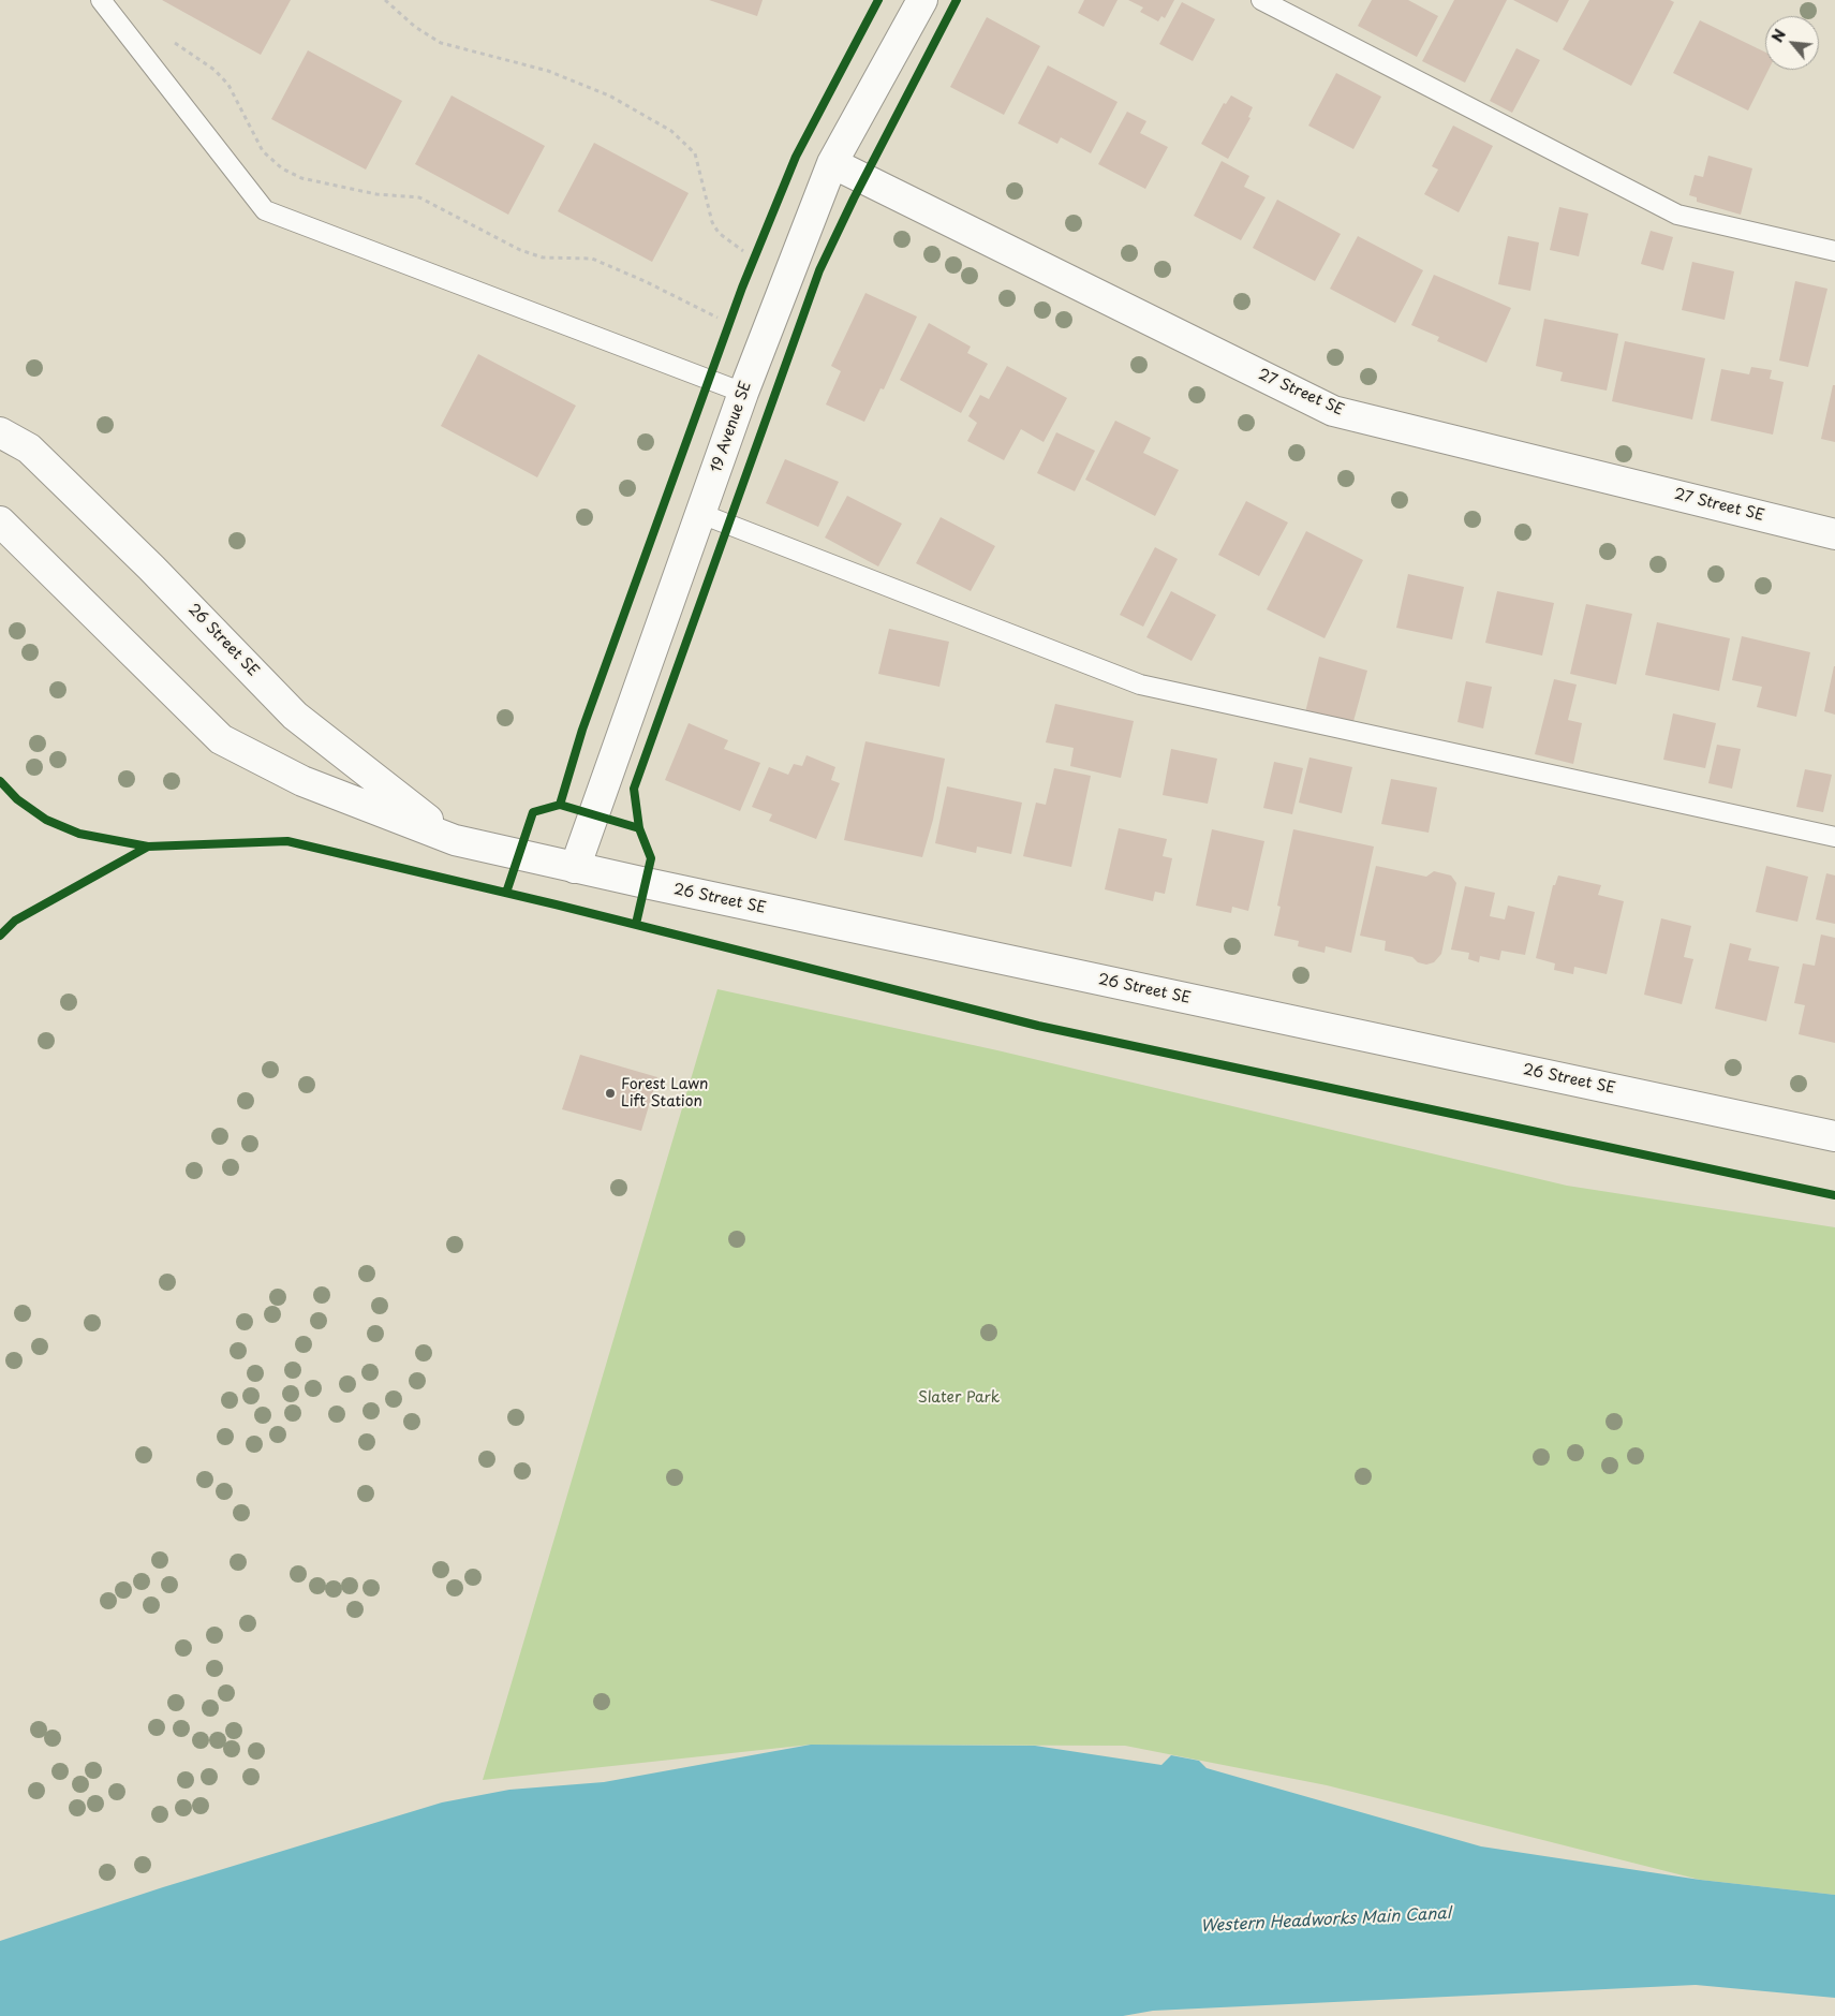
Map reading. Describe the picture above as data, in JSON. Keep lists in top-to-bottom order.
{
  "streets": {
    "street": ["27 Street SE", "19 Avenue SE", "26 Street SE"]
  },
  "crossings": [
    ["27 Street SE", "19 Avenue SE"],
    ["19 Avenue SE", "26 Street SE"]
  ],
  "water": ["Western Headworks Main Canal"],
  "parks": ["Slater Park"],
  "places": ["Forest Lawn Lift Station"],
  "north": "top left"
}
